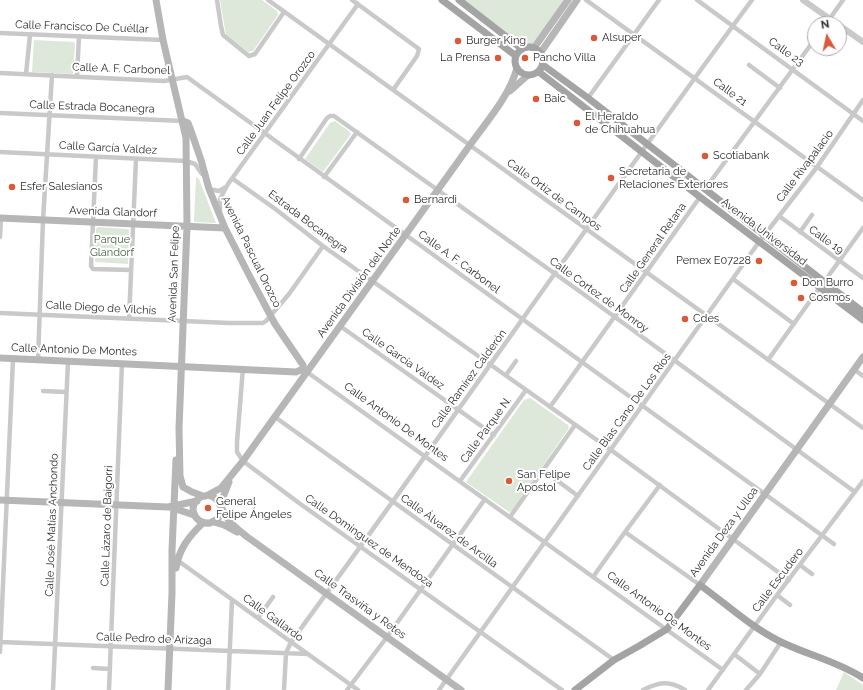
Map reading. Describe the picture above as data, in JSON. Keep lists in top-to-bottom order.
{
  "streets": {
    "main road": [
      "Avenida Glandorf",
      "Avenida Universidad",
      "Avenida Pascual Orozco",
      "Avenida San Felipe",
      "Avenida División del Norte",
      "Calle Antonio De Montes",
      "Avenida Deza y Ulloa",
      "Calle Trasviña y Retes"
    ],
    "street": [
      "Calle Francisco De Cuéllar",
      "Calle 23",
      "Calle A. F. Carbonel",
      "Calle 21",
      "Calle Juan Felipe Orozco",
      "Calle Estrada Bocanegra",
      "Calle García Valdez",
      "Calle Rivapalacio",
      "Calle Ortiz de Campos",
      "Estrada Bocanegra",
      "Calle 19",
      "Calle General Retana",
      "Calle Cortez de Monroy",
      "Calle Diego de Vilchis",
      "Calle Ramírez Calderón",
      "Calle Blas Cano De Los Ríos",
      "Calle Parque N.",
      "Calle José Matías Anchondo",
      "Calle Lázaro de Baigorri",
      "Calle Álvarez de Arcilla",
      "Calle Domínguez de Mendoza",
      "Calle Escudero",
      "Calle Gallardo",
      "Calle Pedro de Arizaga"
    ]
  },
  "crossings": [
    ["Calle Francisco De Cuéllar", "Avenida Pascual Orozco"],
    ["Calle 23", "Calle Rivapalacio"],
    ["Calle 23", "Calle Ramírez Calderón"],
    ["Calle A. F. Carbonel", "Calle Juan Felipe Orozco"],
    ["Calle A. F. Carbonel", "Calle General Retana"],
    ["Calle A. F. Carbonel", "Avenida Pascual Orozco"],
    ["Calle A. F. Carbonel", "Avenida División del Norte"],
    ["Calle A. F. Carbonel", "Calle Cortez de Monroy"],
    ["Calle A. F. Carbonel", "Calle Ramírez Calderón"],
    ["Calle A. F. Carbonel", "Calle Blas Cano De Los Ríos"],
    ["Calle A. F. Carbonel", "Avenida Deza y Ulloa"],
    ["Calle A. F. Carbonel", "Calle Escudero"],
    ["Calle 21", "Calle Rivapalacio"],
    ["Calle 21", "Calle Ramírez Calderón"],
    ["Calle Juan Felipe Orozco", "Calle Ortiz de Campos"],
    ["Calle Juan Felipe Orozco", "Estrada Bocanegra"],
    ["Calle Juan Felipe Orozco", "Avenida Pascual Orozco"],
    ["Calle Estrada Bocanegra", "Avenida Pascual Orozco"],
    ["Calle Estrada Bocanegra", "Avenida San Felipe"],
    ["Calle García Valdez", "Avenida San Felipe"],
    ["Calle García Valdez", "Avenida División del Norte"],
    ["Calle García Valdez", "Calle Ramírez Calderón"],
    ["Calle García Valdez", "Calle Parque N."],
    ["Calle Rivapalacio", "Avenida Universidad"],
    ["Calle Rivapalacio", "Calle 19"],
    ["Calle Rivapalacio", "Calle Blas Cano De Los Ríos"],
    ["Calle Ortiz de Campos", "Calle General Retana"],
    ["Calle Ortiz de Campos", "Avenida División del Norte"],
    ["Calle Ortiz de Campos", "Calle Ramírez Calderón"],
    ["Calle Ortiz de Campos", "Calle Blas Cano De Los Ríos"],
    ["Calle Ortiz de Campos", "Avenida Deza y Ulloa"],
    ["Avenida Glandorf", "Avenida Pascual Orozco"],
    ["Avenida Glandorf", "Avenida San Felipe"],
    ["Estrada Bocanegra", "Avenida División del Norte"],
    ["Avenida Universidad", "Calle General Retana"],
    ["Avenida Universidad", "Avenida División del Norte"],
    ["Avenida Universidad", "Calle Ramírez Calderón"],
    ["Avenida Universidad", "Calle Blas Cano De Los Ríos"],
    ["Calle General Retana", "Calle Cortez de Monroy"],
    ["Avenida Pascual Orozco", "Avenida San Felipe"],
    ["Avenida Pascual Orozco", "Avenida División del Norte"],
    ["Avenida Pascual Orozco", "Calle Diego de Vilchis"],
    ["Avenida Pascual Orozco", "Calle Antonio De Montes"],
    ["Avenida San Felipe", "Avenida División del Norte"],
    ["Avenida San Felipe", "Calle Diego de Vilchis"],
    ["Avenida San Felipe", "Calle Antonio De Montes"],
    ["Avenida San Felipe", "Calle Trasviña y Retes"],
    ["Avenida San Felipe", "Calle Gallardo"],
    ["Avenida San Felipe", "Calle Pedro de Arizaga"],
    ["Avenida División del Norte", "Calle Cortez de Monroy"],
    ["Avenida División del Norte", "Calle Antonio De Montes"],
    ["Avenida División del Norte", "Calle Álvarez de Arcilla"],
    ["Avenida División del Norte", "Calle Domínguez de Mendoza"],
    ["Avenida División del Norte", "Calle Trasviña y Retes"],
    ["Calle Cortez de Monroy", "Calle Ramírez Calderón"],
    ["Calle Cortez de Monroy", "Calle Blas Cano De Los Ríos"],
    ["Calle Cortez de Monroy", "Avenida Deza y Ulloa"],
    ["Calle Cortez de Monroy", "Calle Escudero"],
    ["Calle Antonio De Montes", "Calle Ramírez Calderón"],
    ["Calle Antonio De Montes", "Calle Blas Cano De Los Ríos"],
    ["Calle Antonio De Montes", "Calle Parque N."],
    ["Calle Antonio De Montes", "Calle José Matías Anchondo"],
    ["Calle Antonio De Montes", "Calle Lázaro de Baigorri"],
    ["Calle Antonio De Montes", "Avenida Deza y Ulloa"],
    ["Calle Antonio De Montes", "Calle Escudero"],
    ["Calle Ramírez Calderón", "Calle Álvarez de Arcilla"],
    ["Calle Ramírez Calderón", "Calle Domínguez de Mendoza"],
    ["Calle Ramírez Calderón", "Calle Trasviña y Retes"],
    ["Calle Ramírez Calderón", "Calle Gallardo"],
    ["Calle Ramírez Calderón", "Calle Pedro de Arizaga"],
    ["Calle Blas Cano De Los Ríos", "Calle Álvarez de Arcilla"],
    ["Calle Blas Cano De Los Ríos", "Calle Domínguez de Mendoza"],
    ["Calle Blas Cano De Los Ríos", "Calle Trasviña y Retes"],
    ["Calle José Matías Anchondo", "Calle Pedro de Arizaga"],
    ["Calle Lázaro de Baigorri", "Calle Pedro de Arizaga"],
    ["Calle Álvarez de Arcilla", "Avenida Deza y Ulloa"],
    ["Calle Gallardo", "Calle Pedro de Arizaga"]
  ],
  "parks": ["Parque Glandorf"],
  "places": [
    "Alsuper",
    "Burger King",
    "La Prensa",
    "Pancho Villa",
    "Baic",
    "El Heraldo de Chihuahua",
    "Scotiabank",
    "Secretaria de Relaciones Exteriores",
    "Esfer Salesianos",
    "Bernardi",
    "Pemex E07228",
    "Don Burro",
    "Cosmos",
    "Cdes",
    "San Felipe Apostol",
    "General Felipe Ángeles"
  ],
  "north": "top"
}
